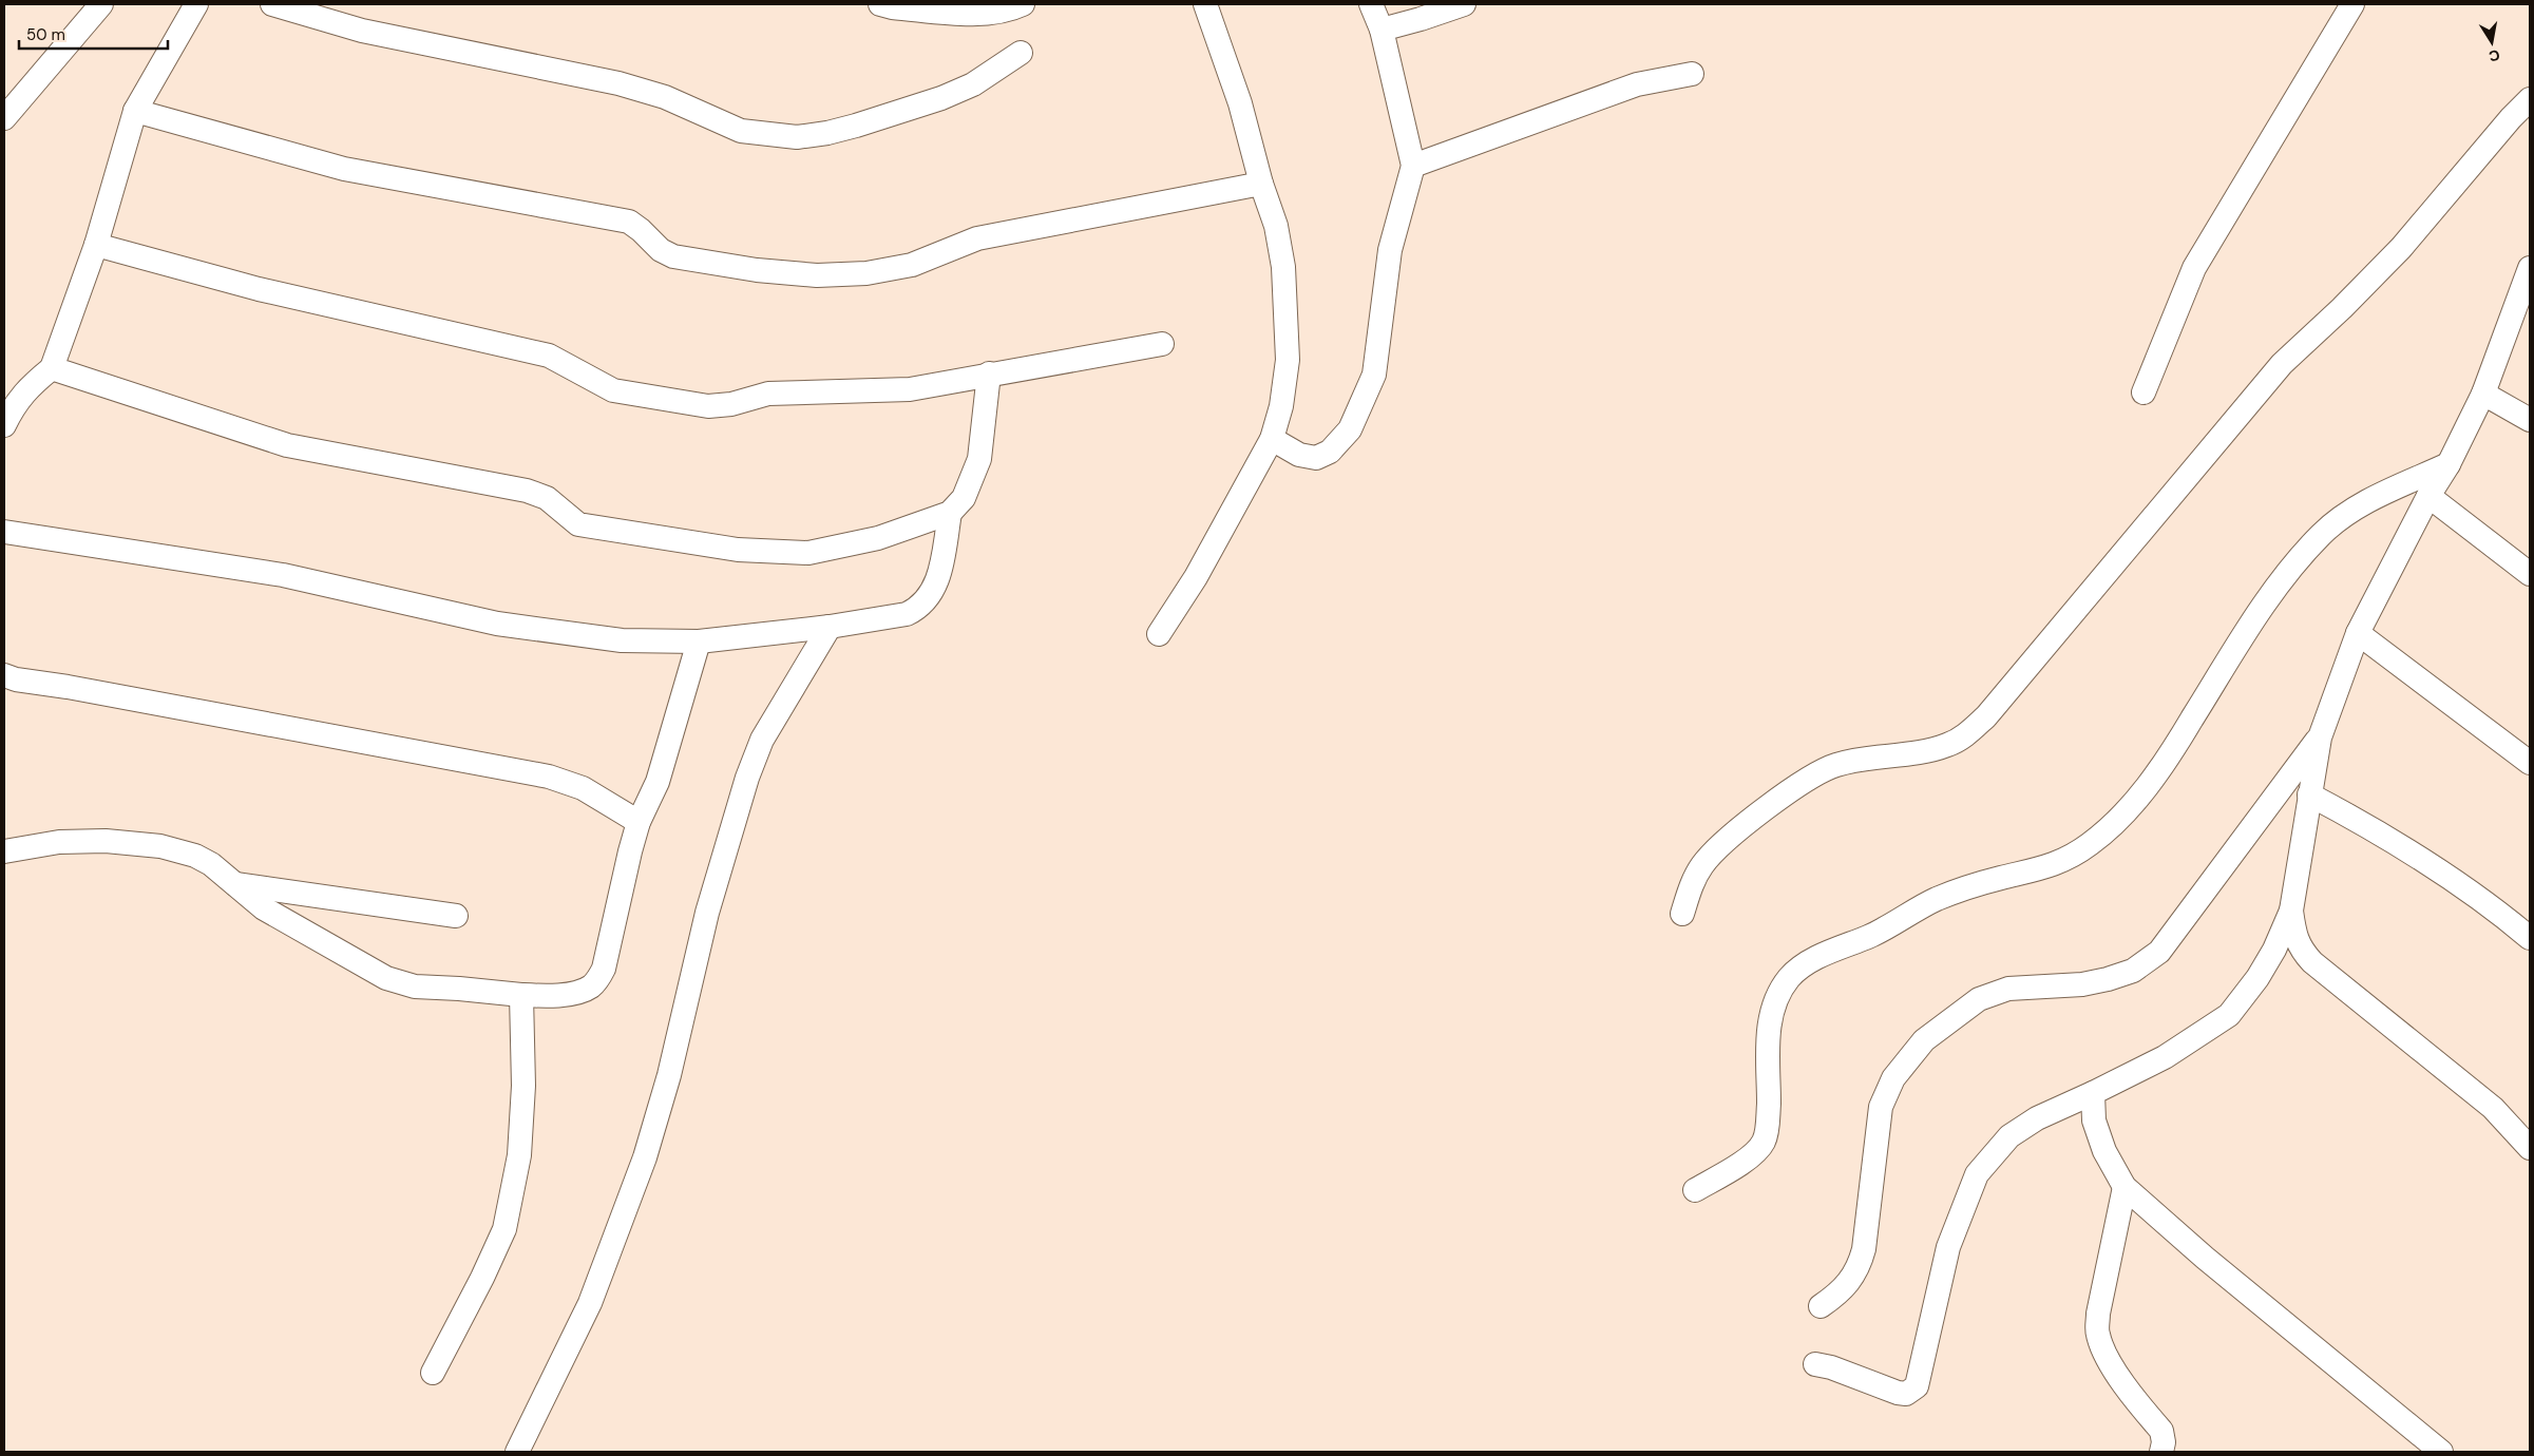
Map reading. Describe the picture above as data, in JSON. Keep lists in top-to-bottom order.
{
  "scale_bar": "50 m",
  "north": "bottom"
}
